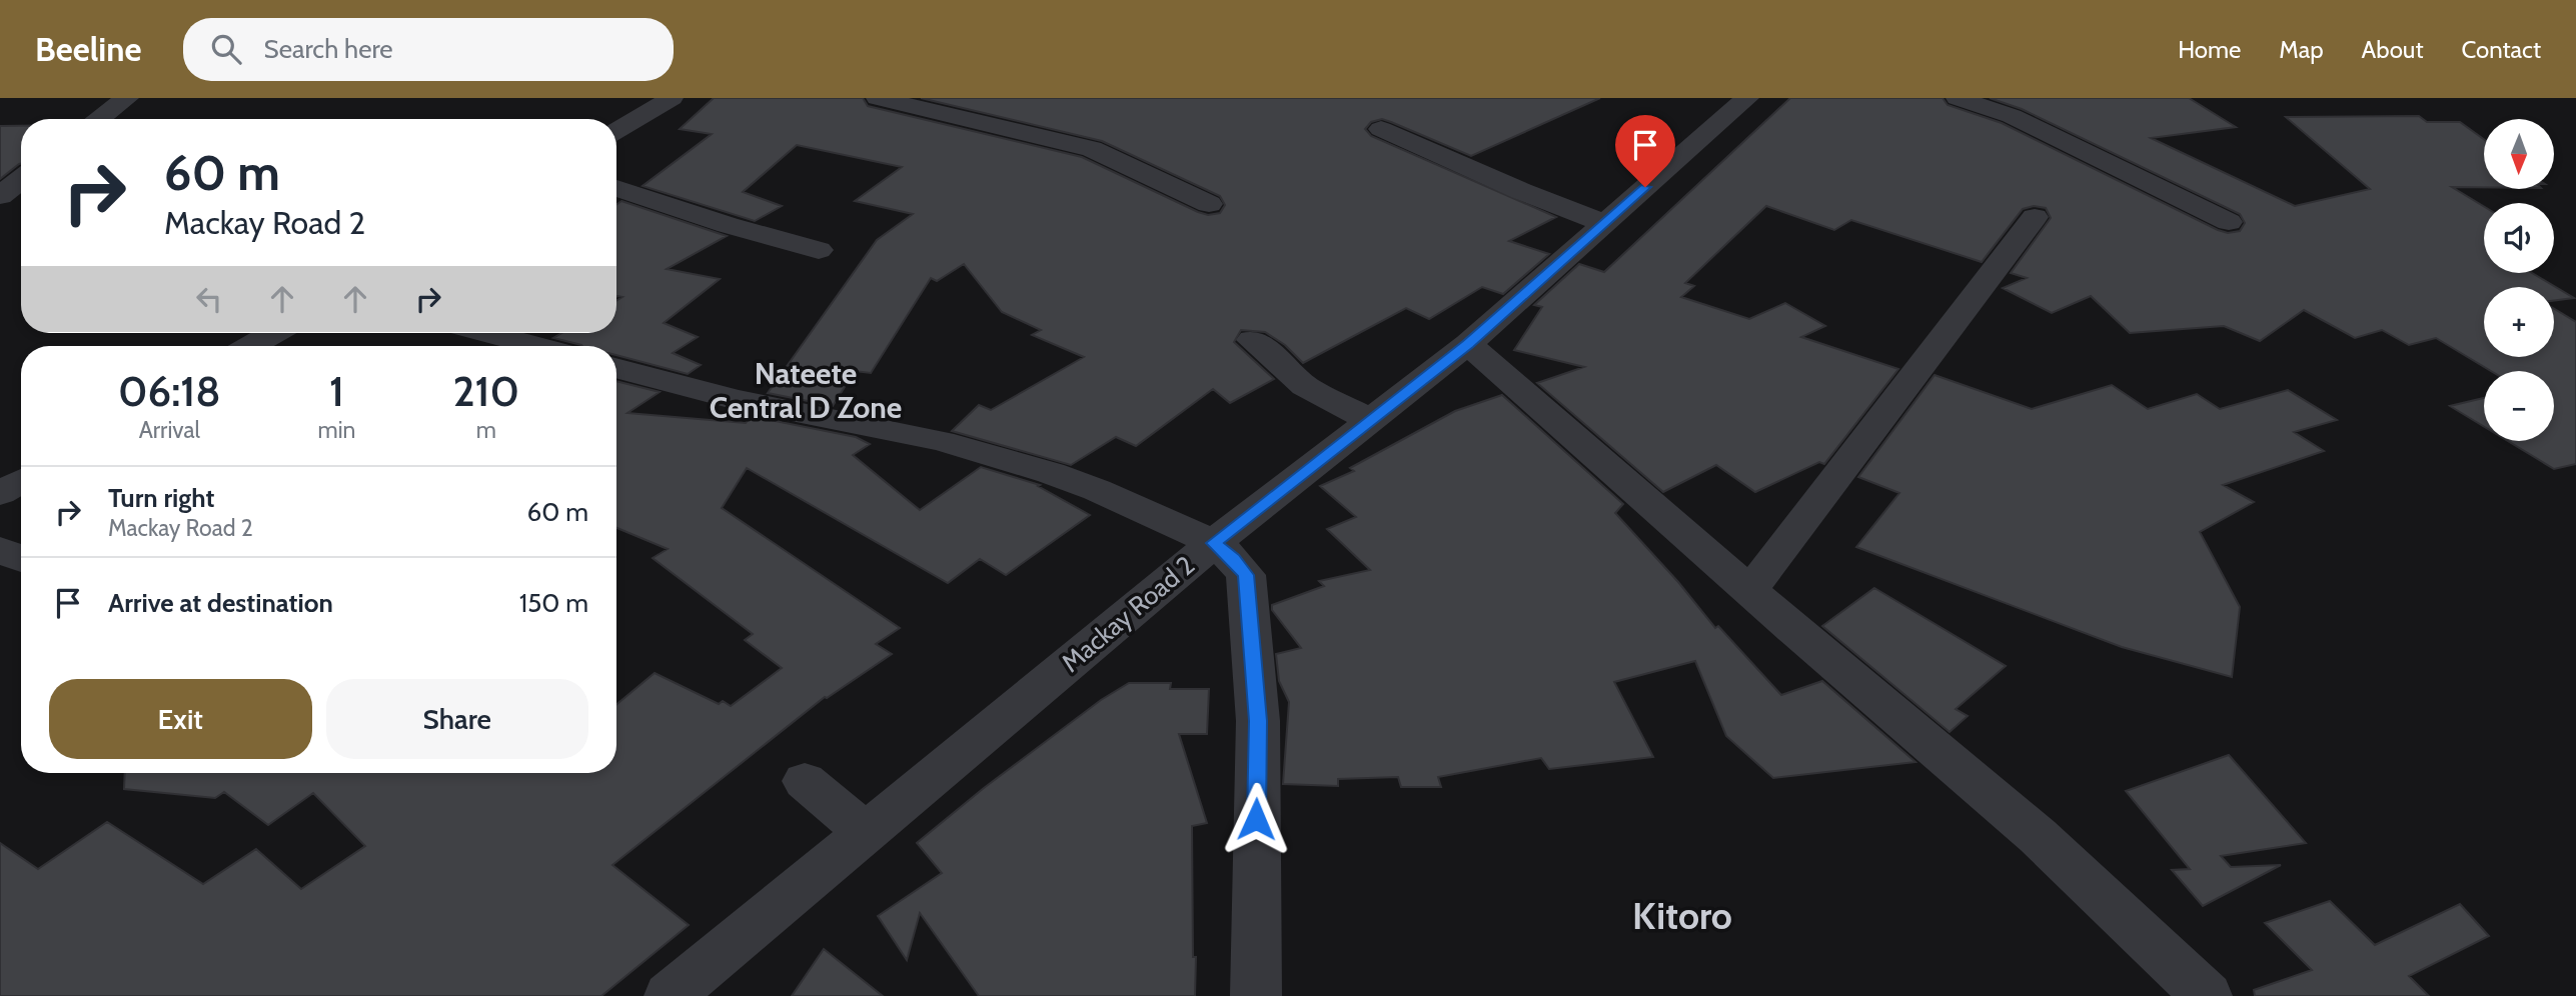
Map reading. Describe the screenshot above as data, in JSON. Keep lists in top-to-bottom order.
{
  "streets": {
    "street": ["Mackay Road 2"]
  },
  "districts": ["Nateete Central D Zone", "Kitoro"],
  "north": "bottom",
  "page": {
    "header": "Beeline",
    "search": "Search here",
    "nav": [
      "Home",
      "Map",
      "About",
      "Contact"
    ],
    "map_buttons": ["+", "−"],
    "turn": ["60 m", "Mackay Road 2"],
    "eta": [
      "06:18",
      "Arrival",
      "1",
      "min",
      "210",
      "m"
    ],
    "list": [
      {
        "name": "Turn right",
        "note": "Mackay Road 2",
        "value": "60 m"
      },
      {
        "name": "Arrive at destination",
        "value": "150 m"
      }
    ],
    "buttons": ["Exit", "Share"]
  }
}
